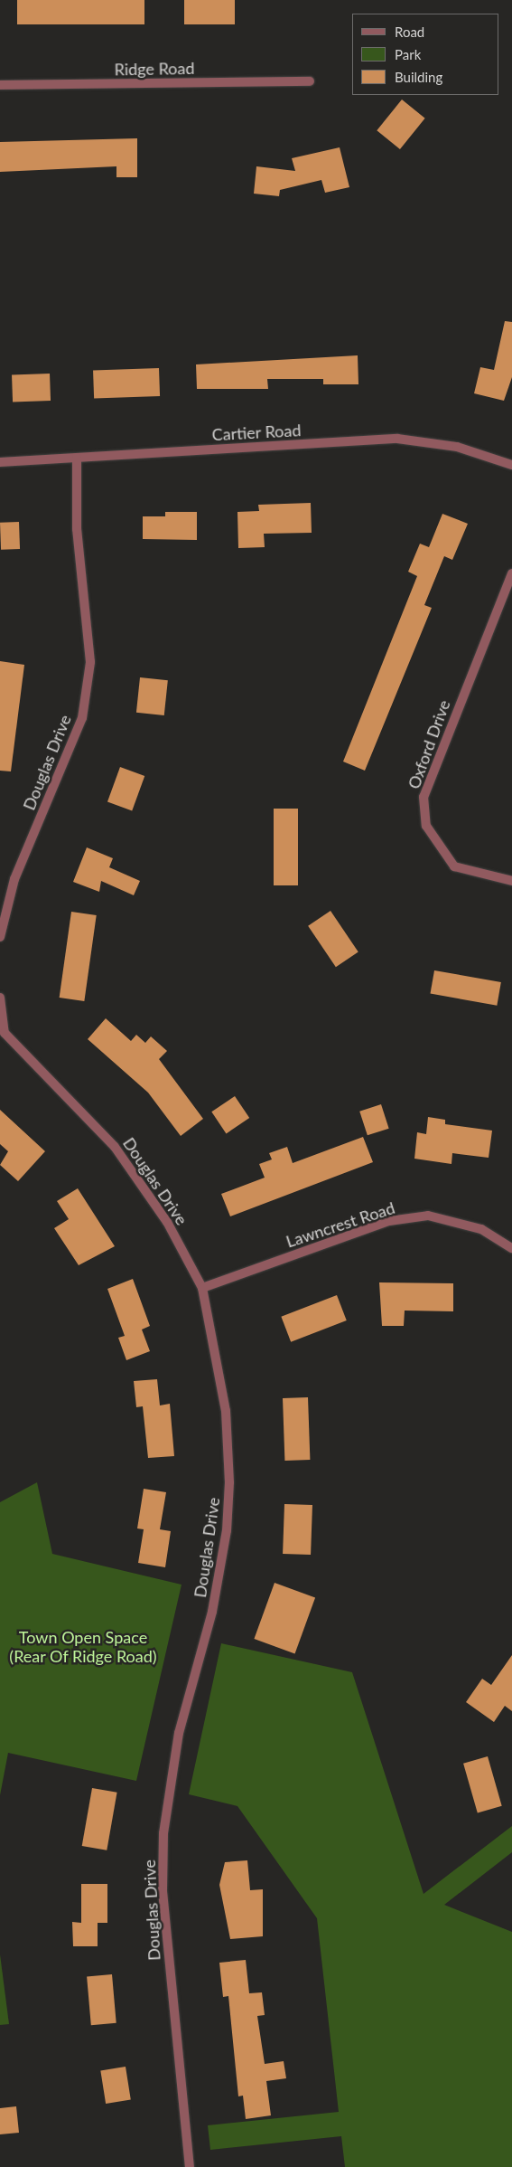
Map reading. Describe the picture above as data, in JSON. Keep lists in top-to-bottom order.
{
  "streets": {
    "street": [
      "Ridge Road",
      "Cartier Road",
      "Oxford Drive",
      "Douglas Drive",
      "Lawncrest Road"
    ]
  },
  "crossings": [
    ["Cartier Road", "Douglas Drive"],
    ["Douglas Drive", "Lawncrest Road"]
  ],
  "parks": ["Town Open Space (Rear Of Ridge Road)"],
  "legend": ["Road", "Park", "Building"]
}
